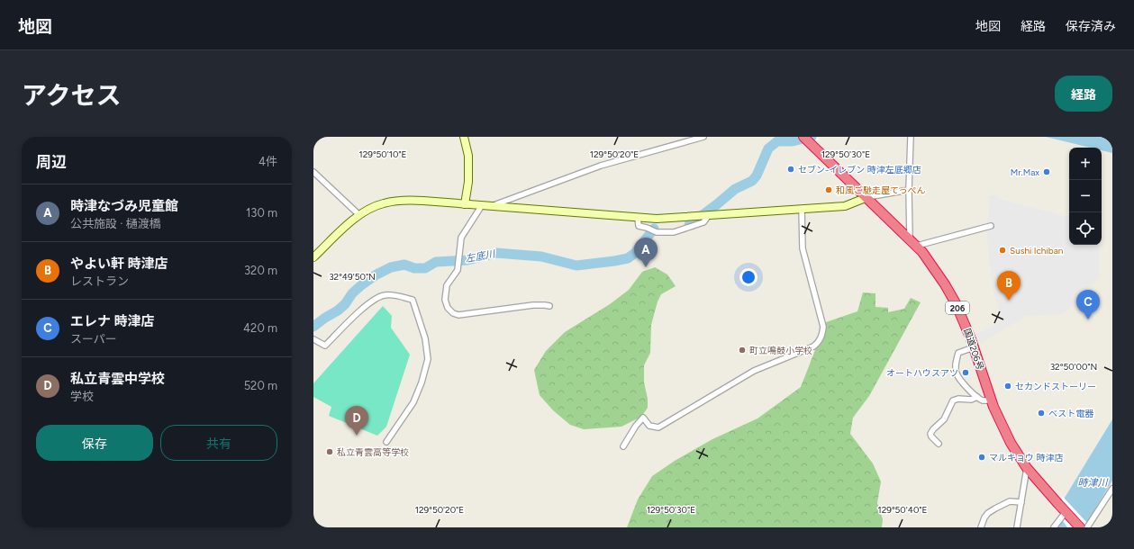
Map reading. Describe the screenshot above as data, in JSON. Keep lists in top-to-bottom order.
{
  "streets": {
    "highway": ["206", "国道206号"]
  },
  "water": ["左底川", "時津川"],
  "places": [
    "セブン-イレブン 時津左底郷店",
    "Mr.Max",
    "和風ご馳走屋てっぺん",
    "Sushi Ichiban",
    "町立鳴鼓小学校",
    "オートハウスアツ",
    "セカンドストーリー",
    "ベスト電器",
    "私立青雲高等学校",
    "マルキョウ 時津店"
  ],
  "page": {
    "header": "地図",
    "nav": ["地図", "経路", "保存済み"],
    "title": "アクセス",
    "buttons": [
      "経路",
      ["保存", "共有"]
    ],
    "heading": ["周辺", "4件"],
    "map_buttons": ["+", "−"],
    "list": [
      {
        "mark": "A",
        "name": "時津なづみ児童館",
        "note": "公共施設 · 樋渡橋",
        "value": "130 m"
      },
      {
        "mark": "B",
        "name": "やよい軒 時津店",
        "note": "レストラン",
        "value": "320 m"
      },
      {
        "mark": "C",
        "name": "エレナ 時津店",
        "note": "スーパー",
        "value": "420 m"
      },
      {
        "mark": "D",
        "name": "私立青雲中学校",
        "note": "学校",
        "value": "520 m"
      }
    ],
    "pins": [
      "A",
      "B",
      "C",
      "D"
    ]
  },
  "coordinates": [
    "129°50'10\"E",
    "129°50'20\"E",
    "129°50'30\"E",
    "32°49'50\"N",
    "32°50'00\"N",
    "129°50'40\"E"
  ]
}
